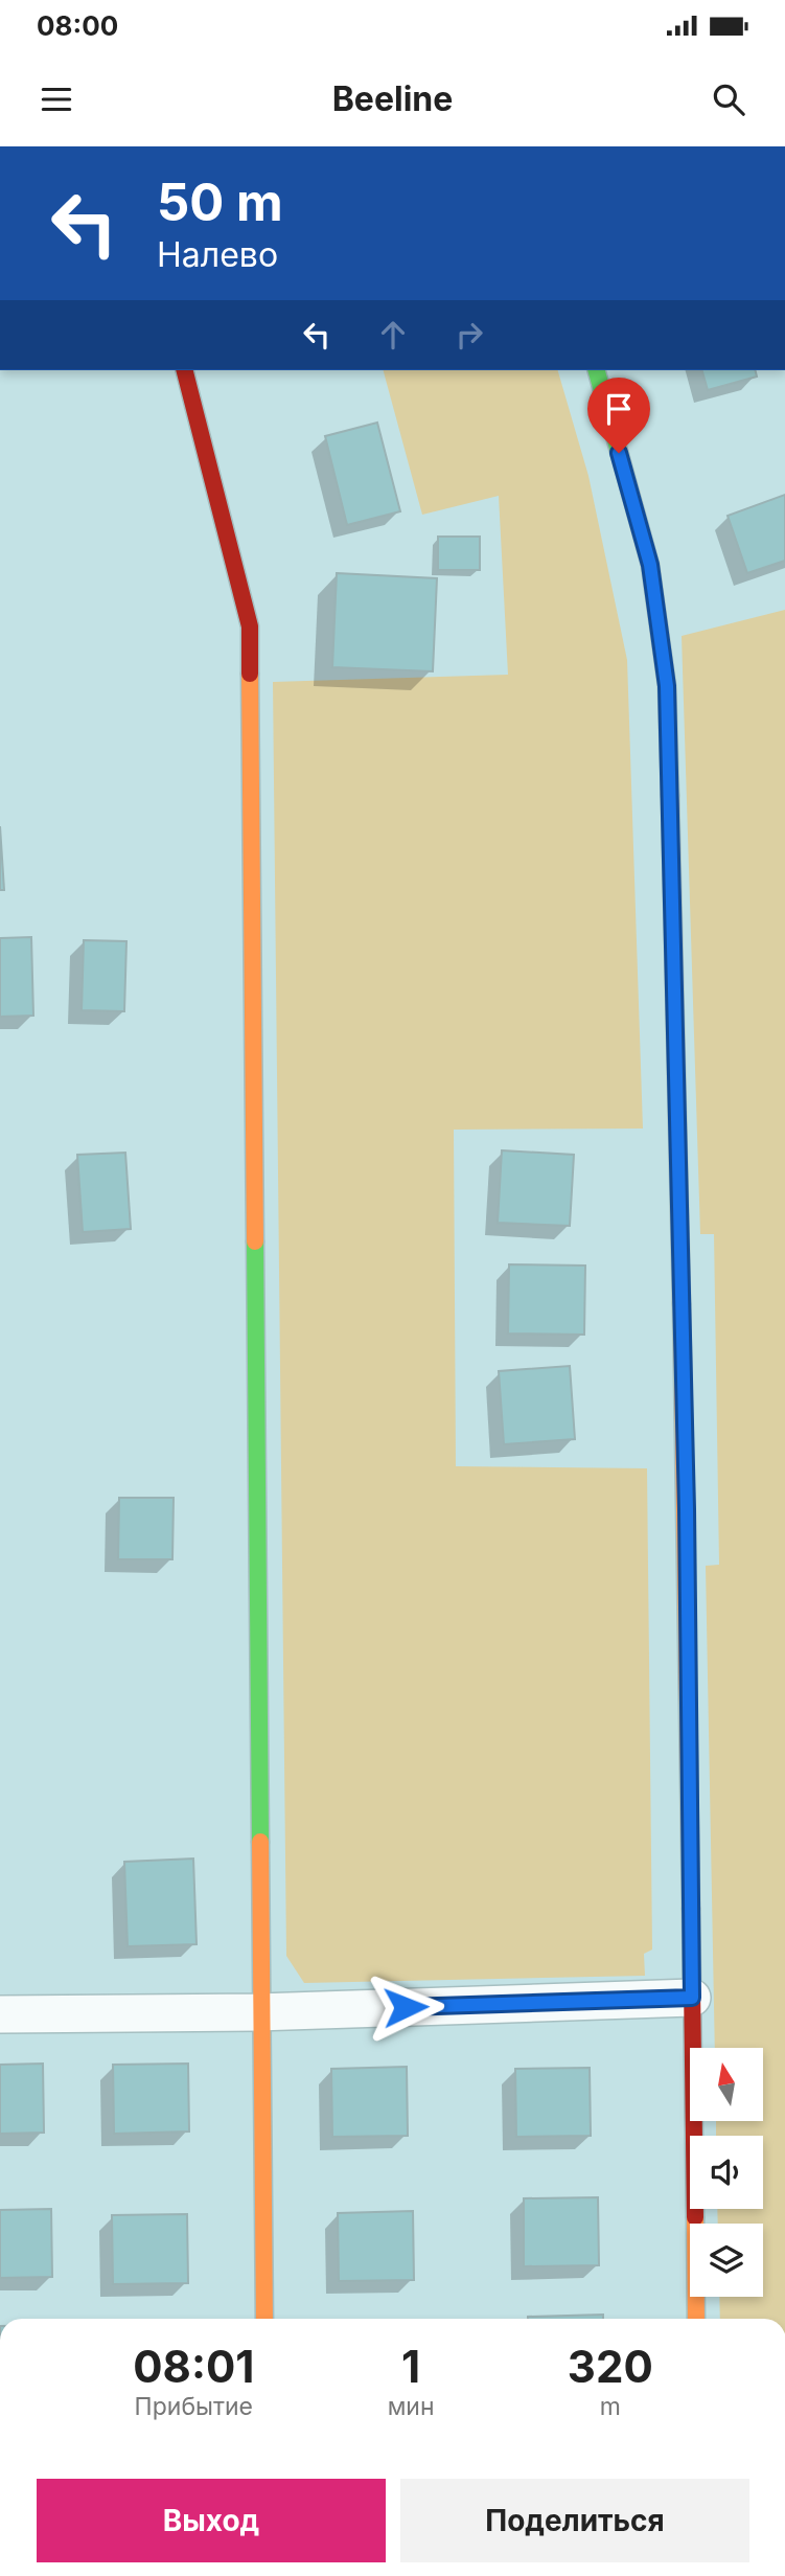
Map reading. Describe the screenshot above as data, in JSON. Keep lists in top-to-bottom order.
{
  "north": "top",
  "page": {
    "status": "08:00",
    "header": "Beeline",
    "turn": ["50 m", "Налево"],
    "eta": [
      "08:01",
      "Прибытие",
      "1",
      "мин",
      "320",
      "m"
    ],
    "buttons": ["Выход", "Поделиться"]
  }
}
